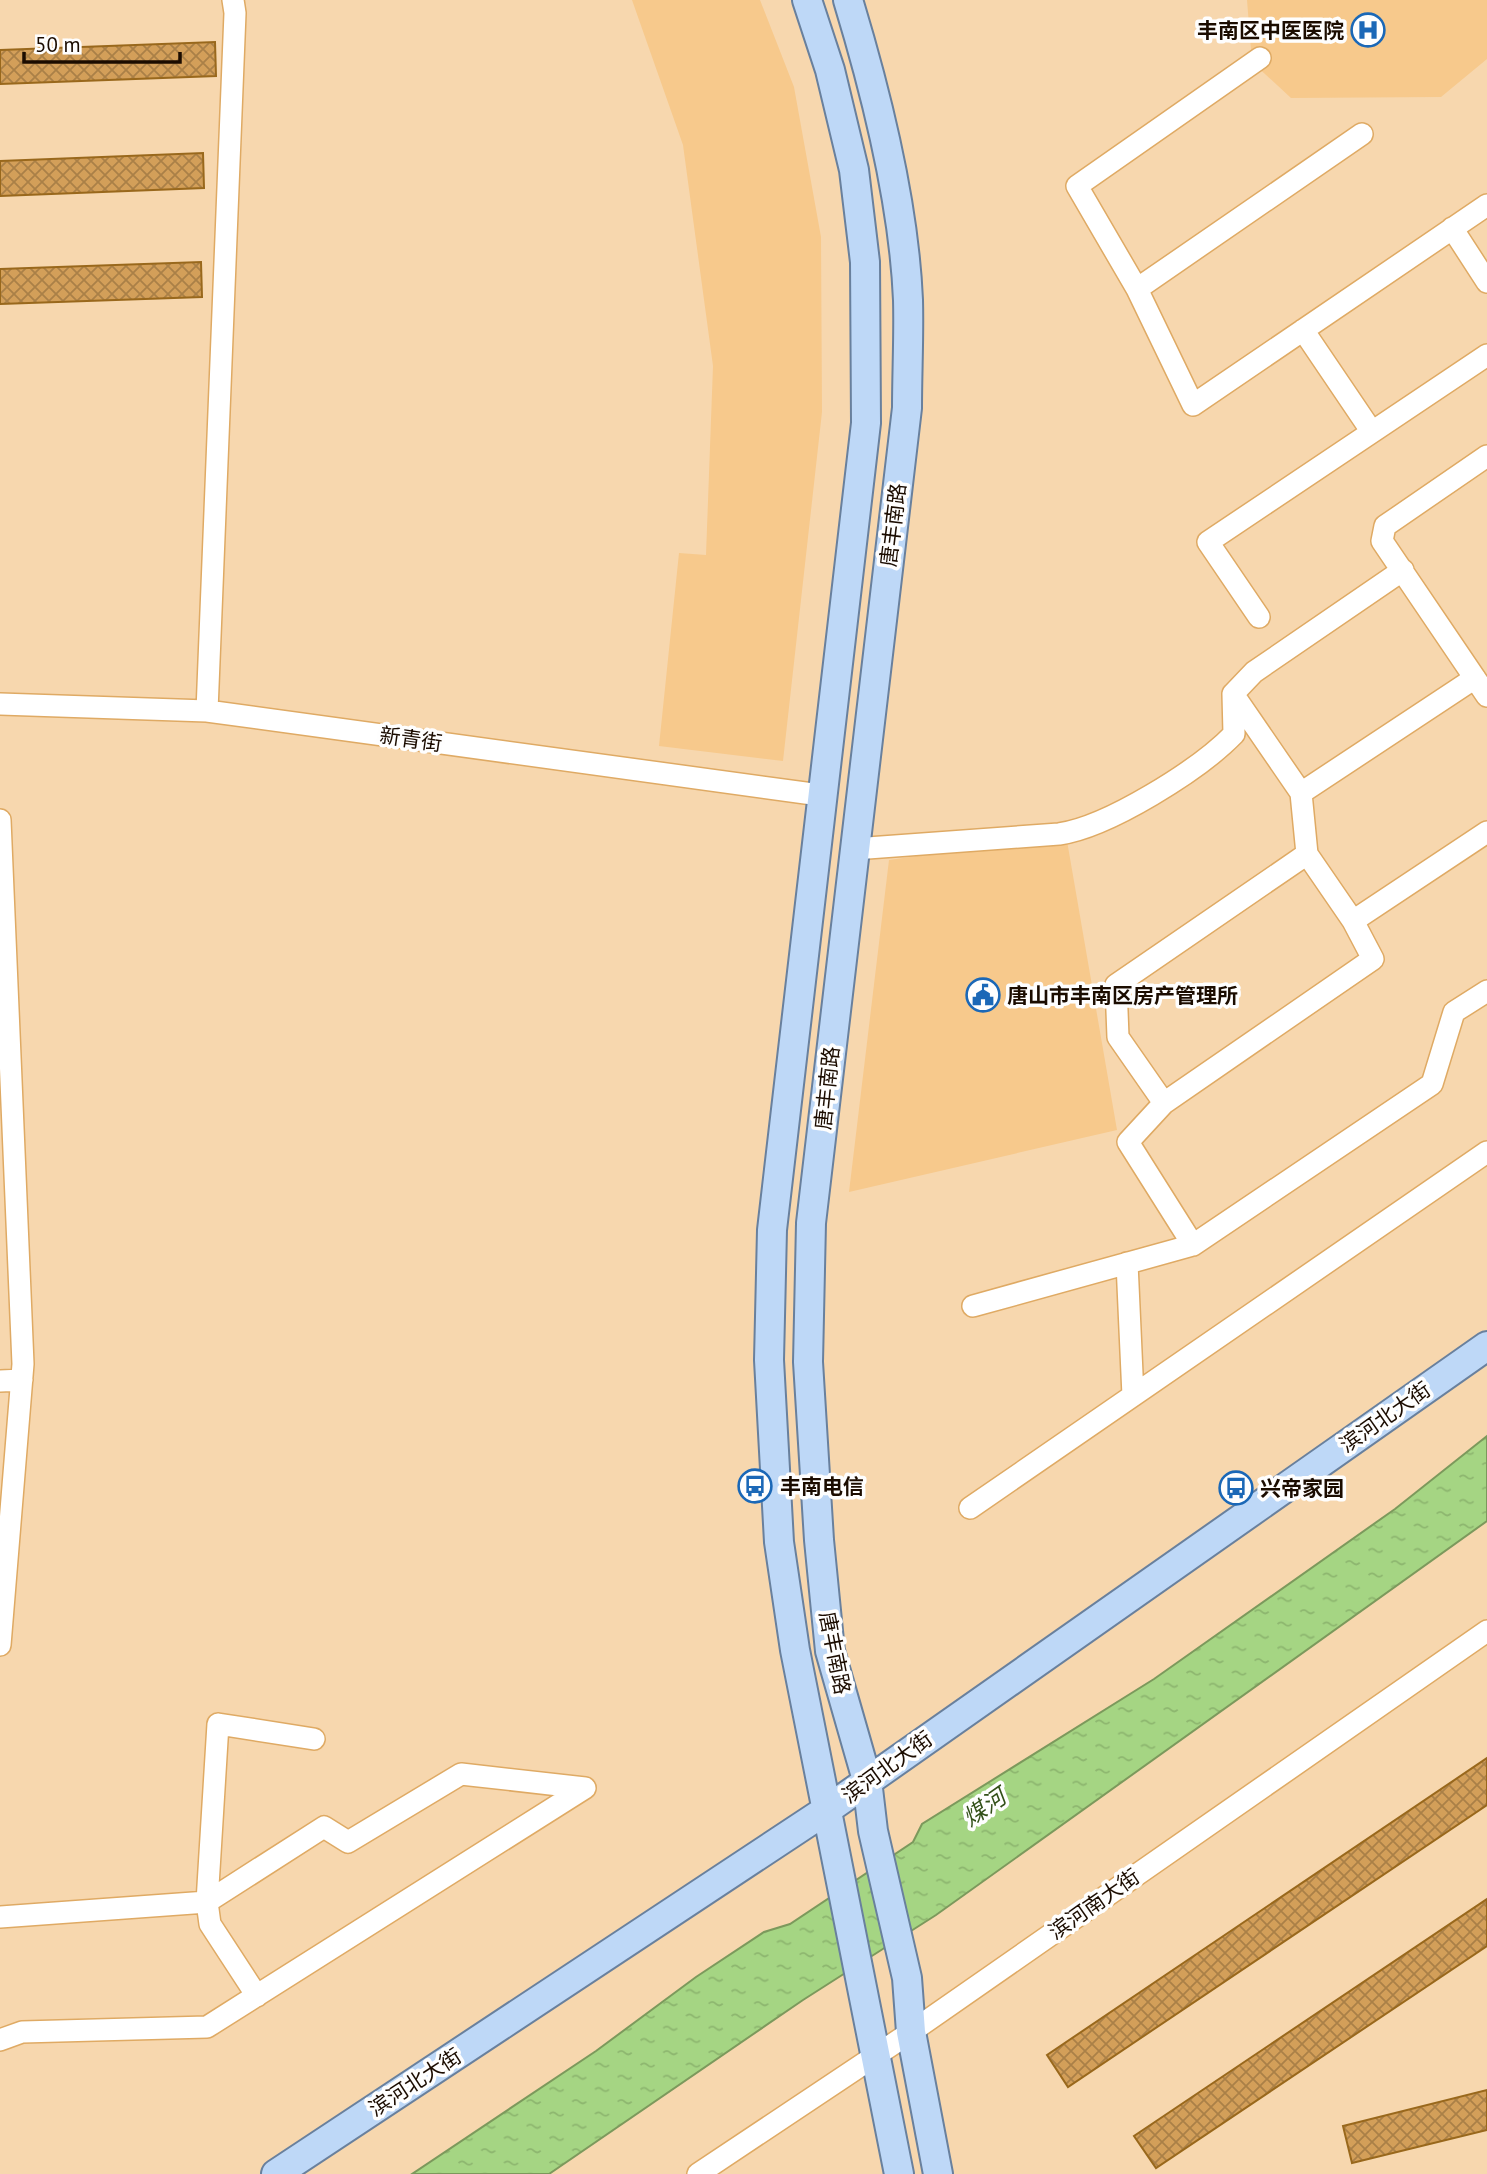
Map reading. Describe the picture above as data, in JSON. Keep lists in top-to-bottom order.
{
  "streets": {
    "main road": ["唐丰南路", "滨河北大街"],
    "street": ["新青街", "滨河南大街"]
  },
  "crossings": [
    ["唐丰南路", "新青街"],
    ["唐丰南路", "滨河北大街"],
    ["唐丰南路", "滨河南大街"]
  ],
  "water": ["煤河"],
  "places": {
    "hospital": ["丰南区中医医院"],
    "public building": ["唐山市丰南区房产管理所"],
    "bus stop": ["丰南电信", "兴帝家园"]
  },
  "scale_bar": "50 m"
}
